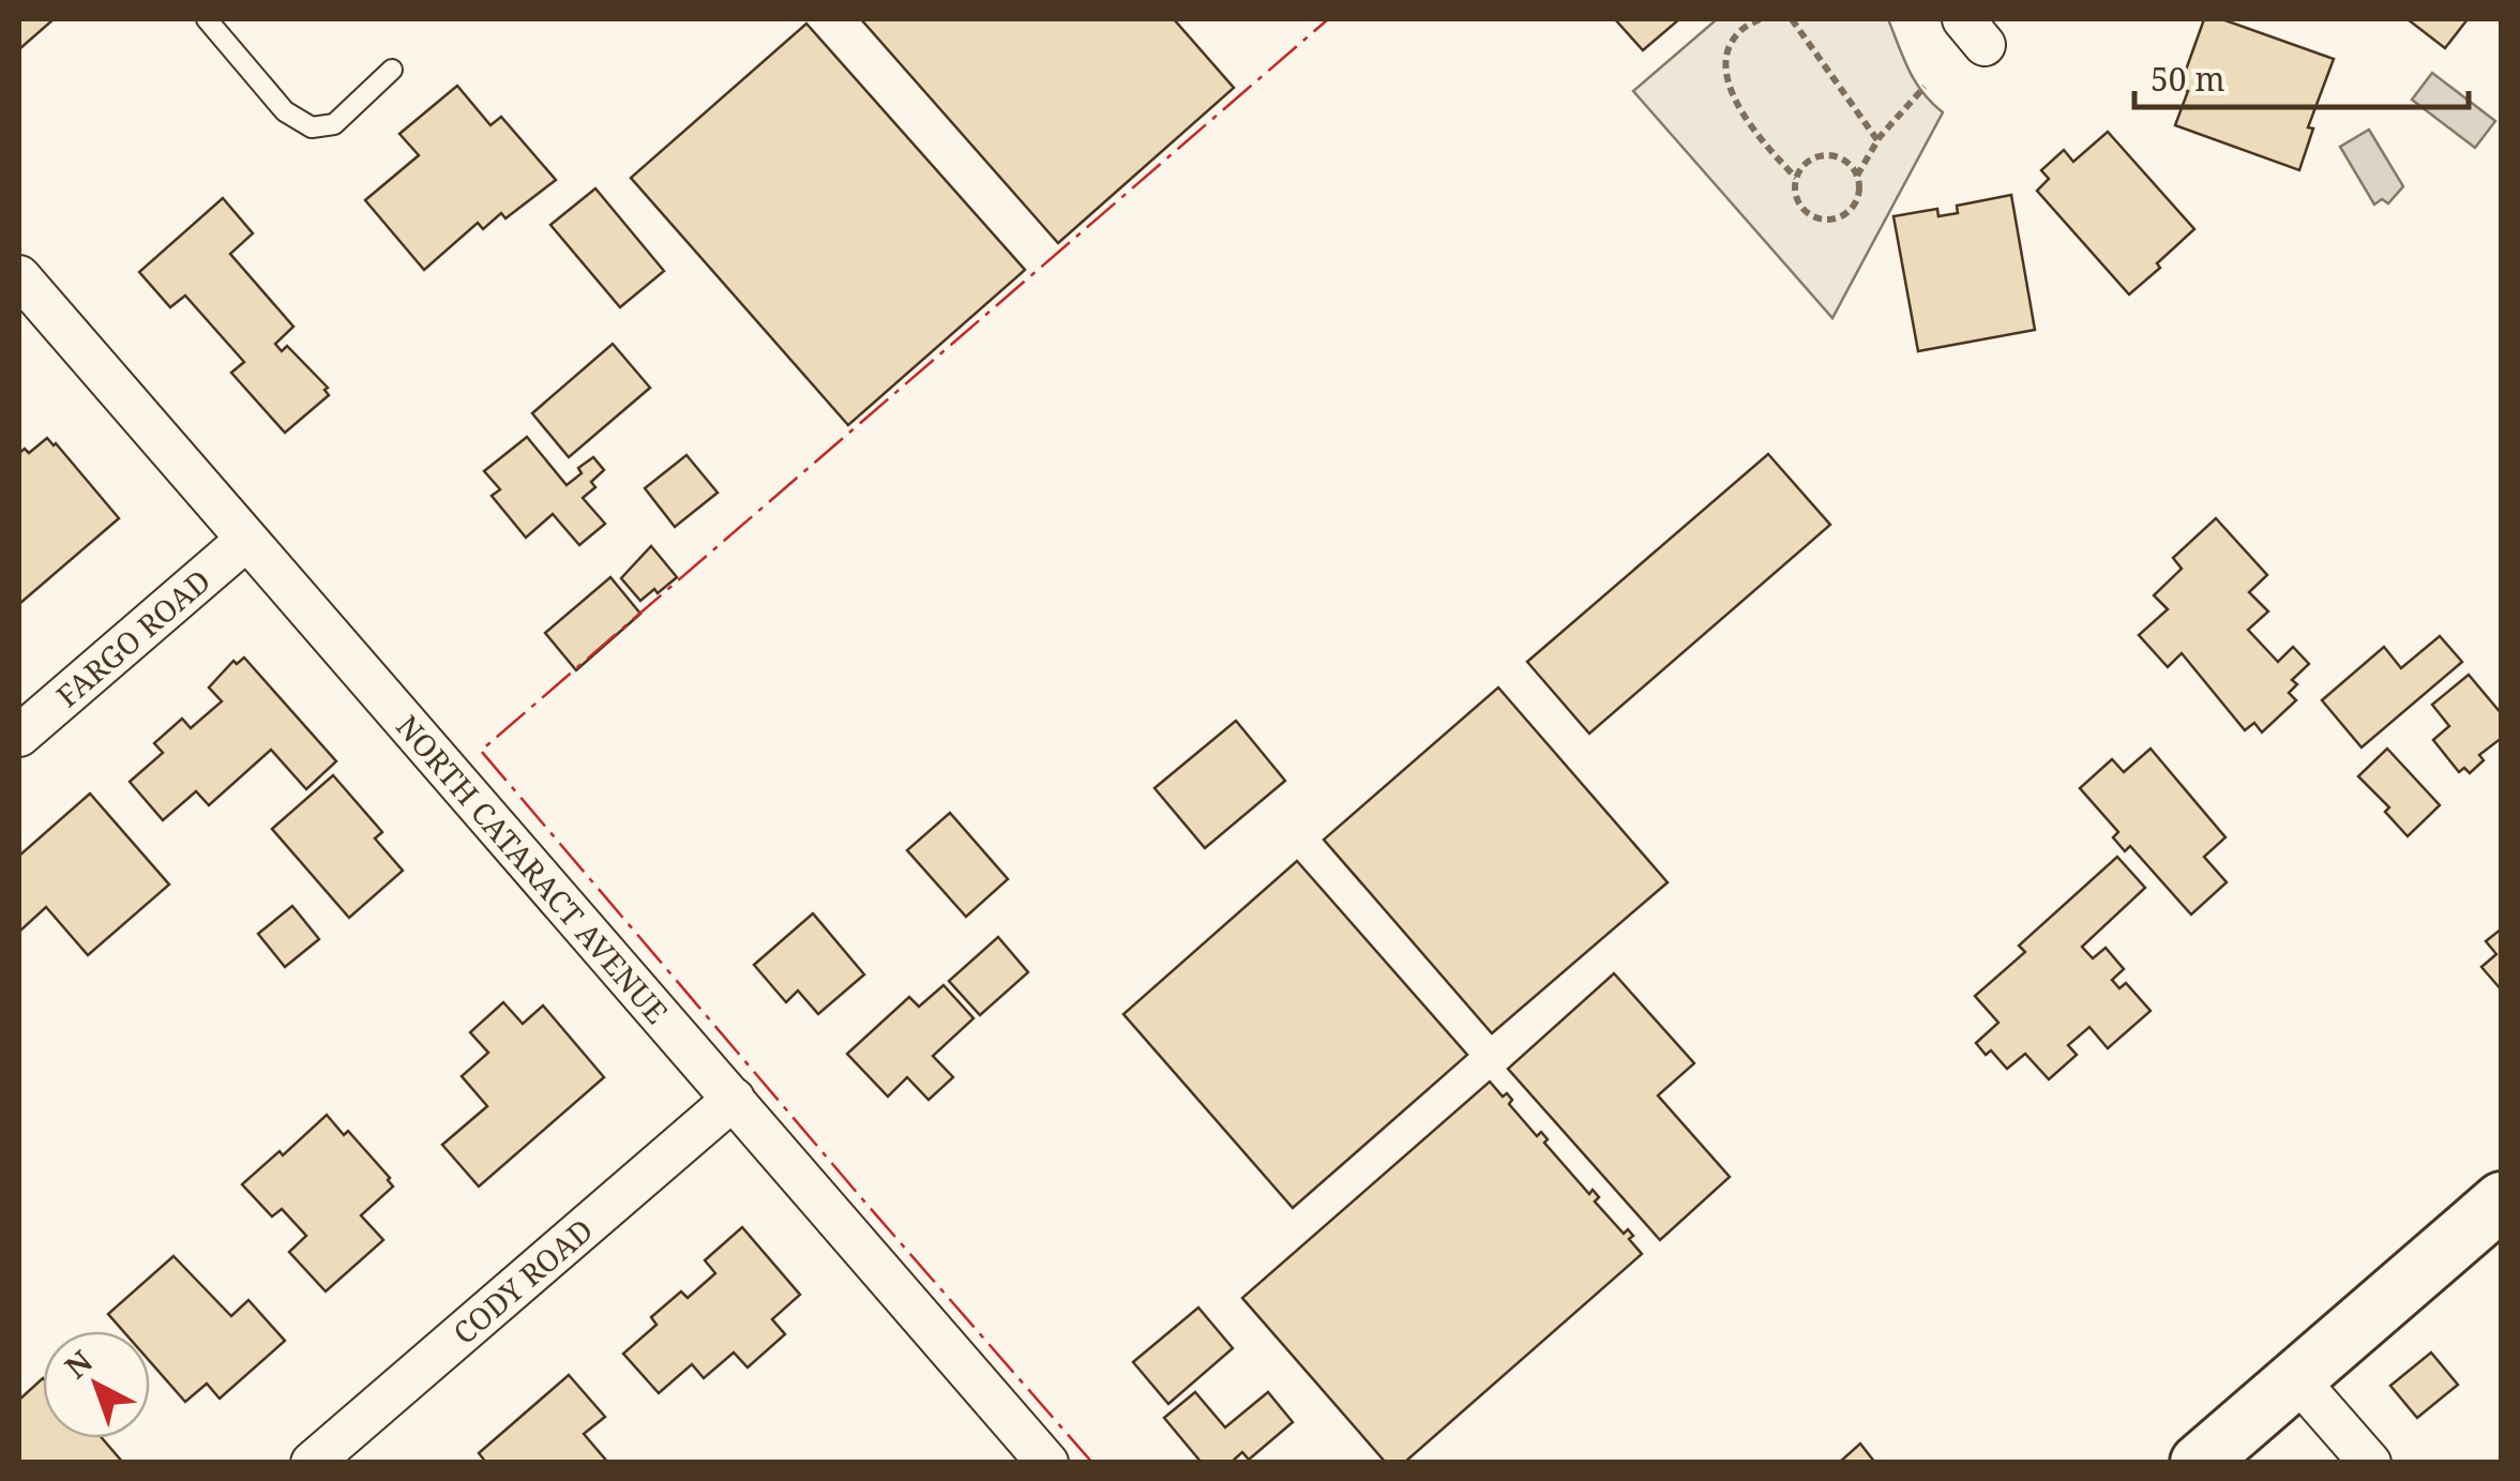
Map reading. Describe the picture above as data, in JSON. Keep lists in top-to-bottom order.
{
  "streets": {
    "street": ["FARGO ROAD", "NORTH CATARACT AVENUE", "CODY ROAD"]
  },
  "crossings": [
    ["FARGO ROAD", "NORTH CATARACT AVENUE"],
    ["NORTH CATARACT AVENUE", "CODY ROAD"]
  ],
  "scale_bar": "50 m",
  "north": "top left"
}
